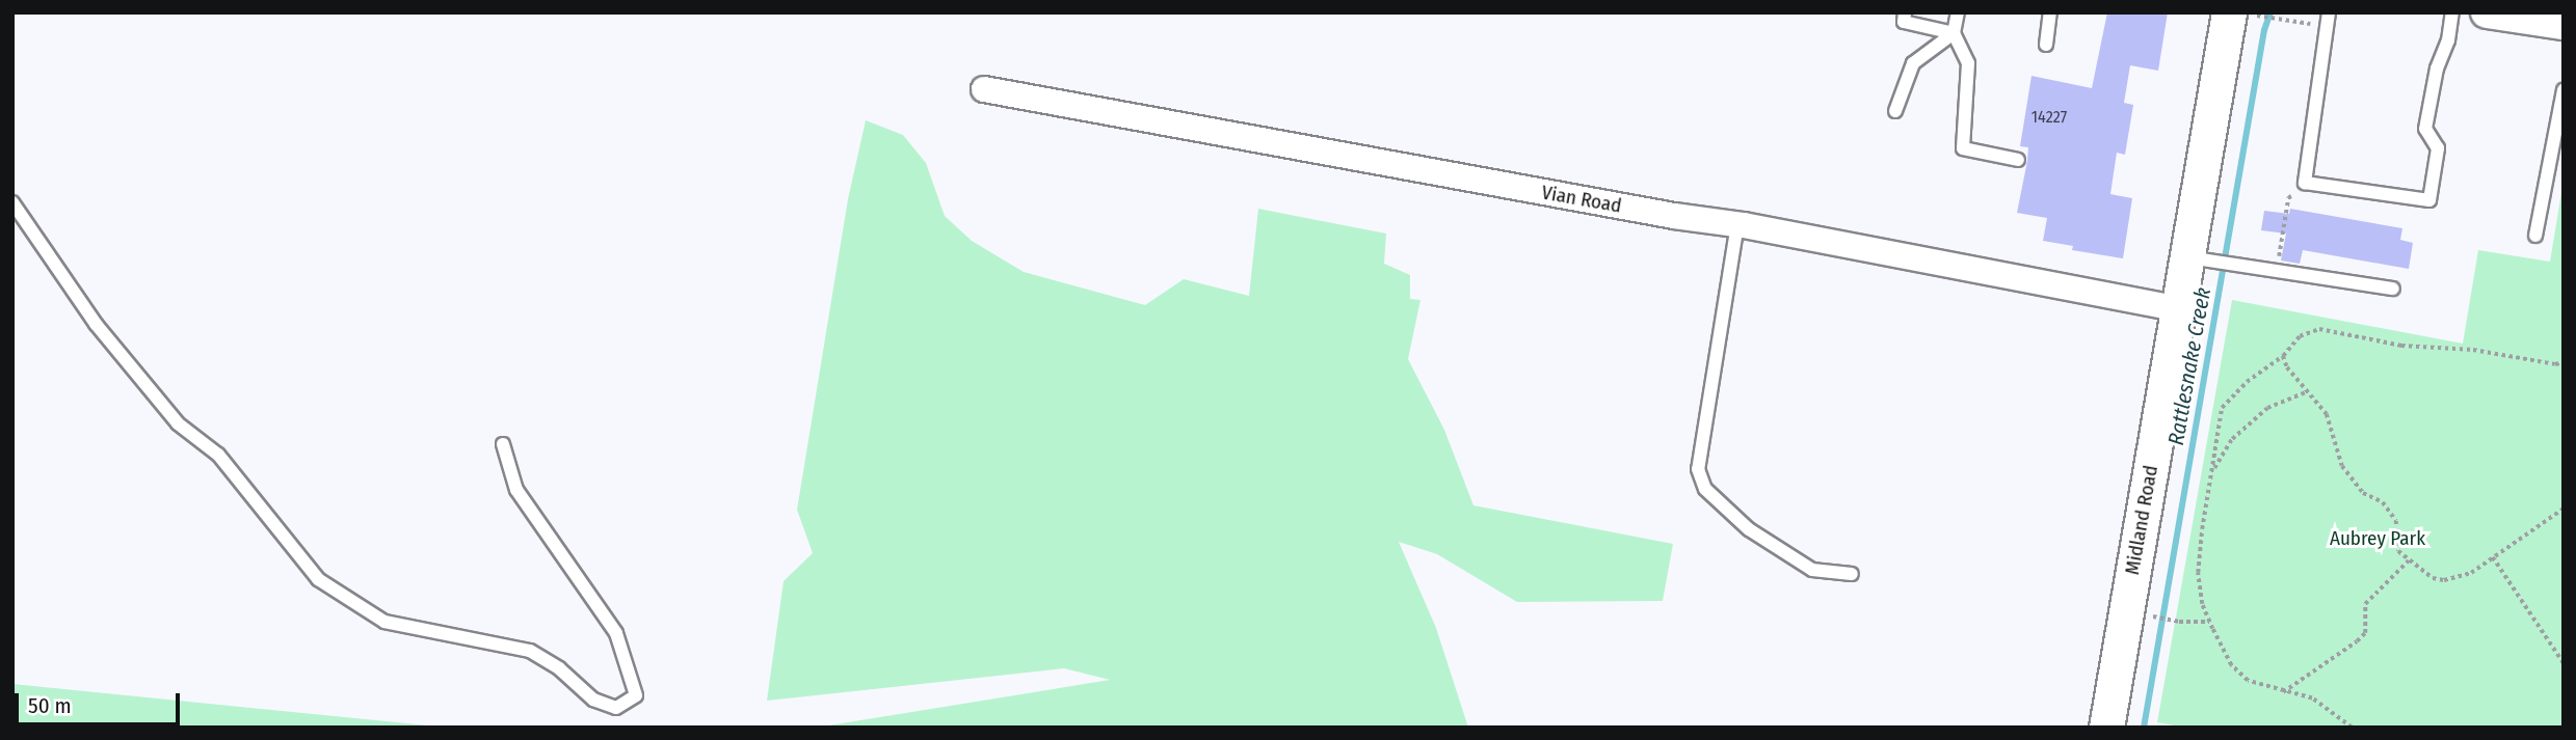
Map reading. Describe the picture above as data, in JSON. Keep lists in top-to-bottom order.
{
  "streets": {
    "main road": ["Midland Road"],
    "street": ["Vian Road"]
  },
  "crossings": [
    ["Vian Road", "Midland Road"]
  ],
  "water": ["Rattlesnake Creek"],
  "parks": ["Aubrey Park"],
  "house_numbers": ["14227"],
  "scale_bar": "50 m"
}
